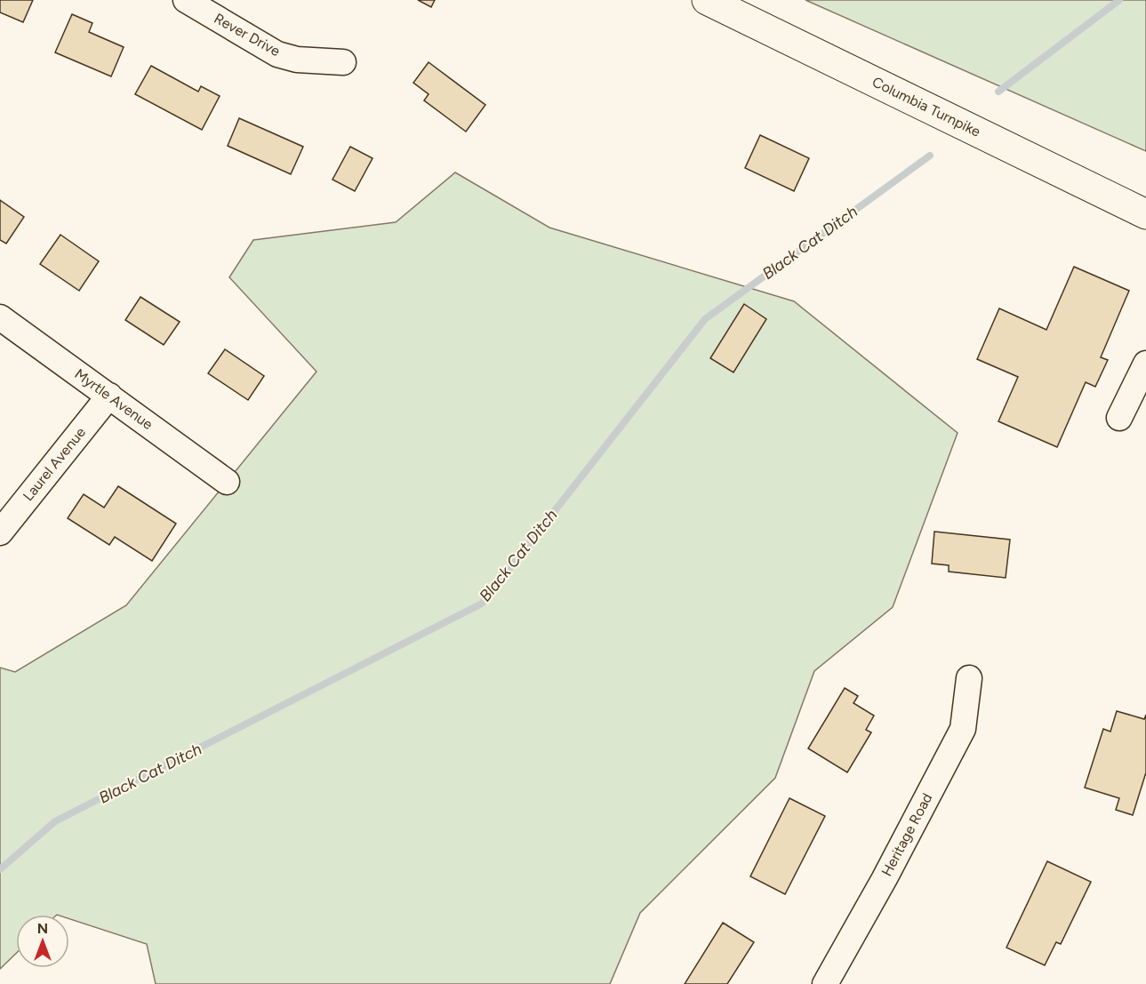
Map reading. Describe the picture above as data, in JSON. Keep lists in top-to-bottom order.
{
  "streets": {
    "main road": ["Columbia Turnpike"],
    "street": [
      "Rever Drive",
      "Myrtle Avenue",
      "Laurel Avenue",
      "Heritage Road"
    ]
  },
  "crossings": [
    ["Myrtle Avenue", "Laurel Avenue"]
  ],
  "water": ["Black Cat Ditch"],
  "north": "top"
}
